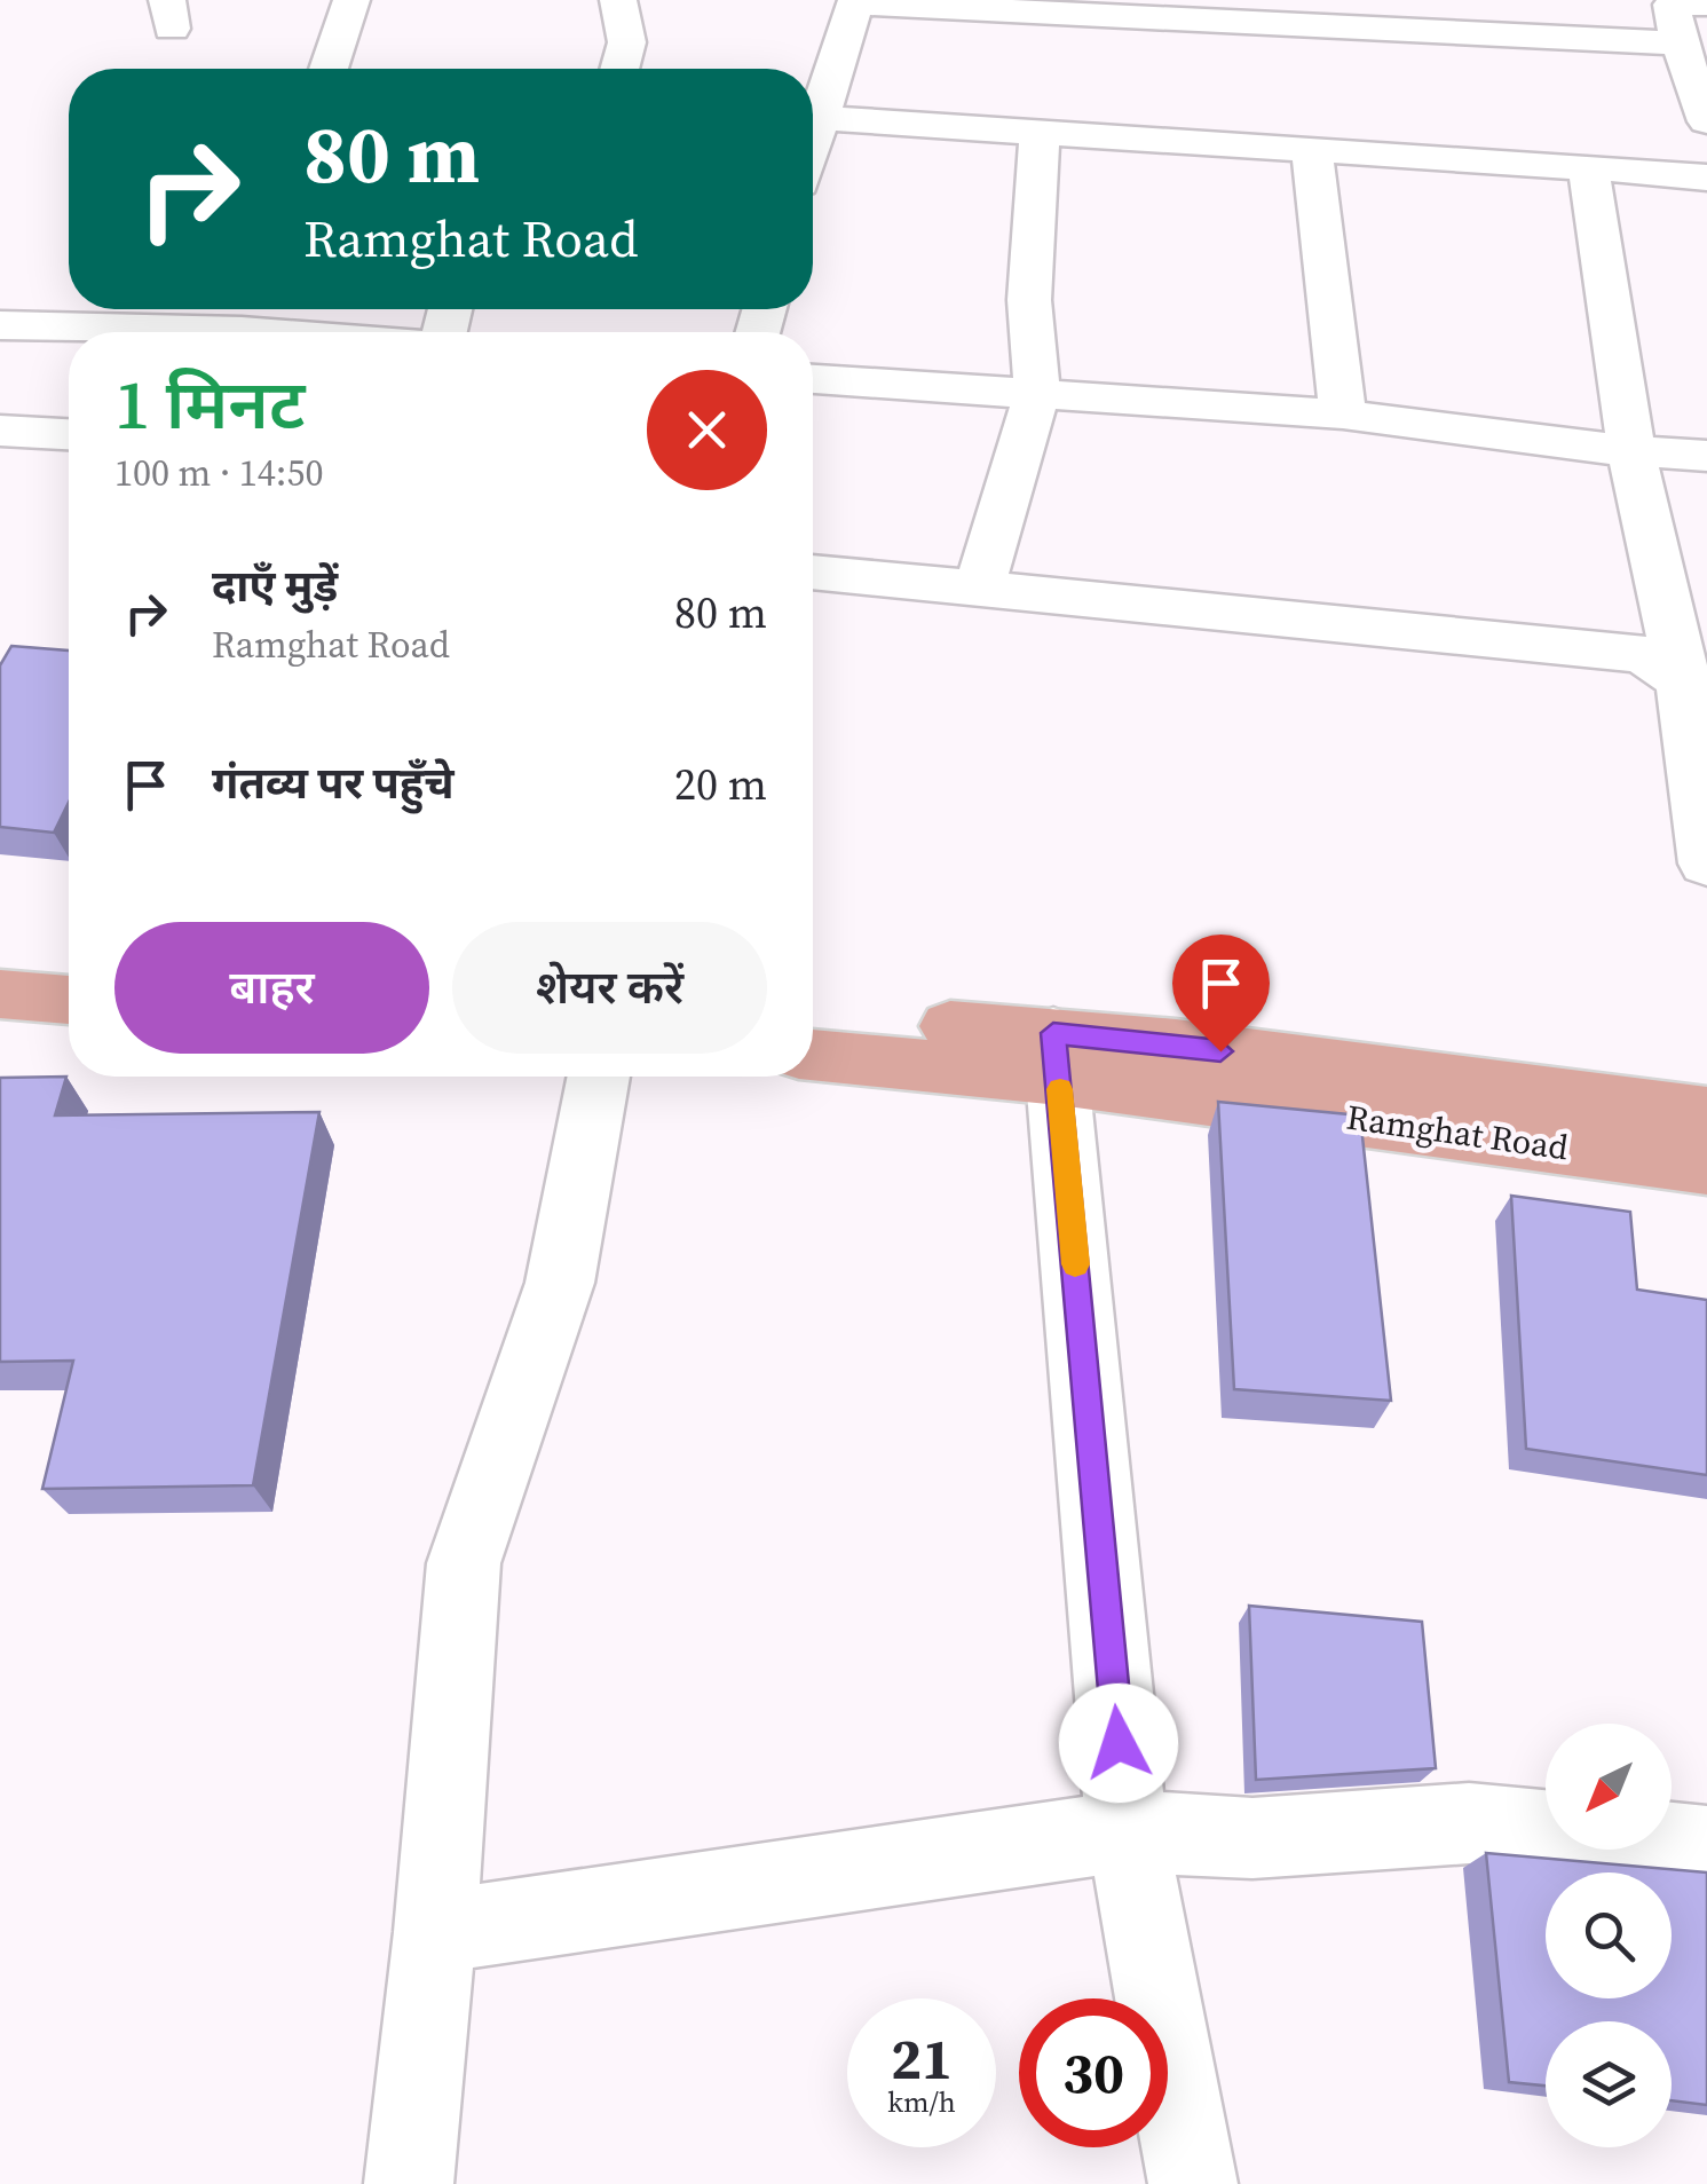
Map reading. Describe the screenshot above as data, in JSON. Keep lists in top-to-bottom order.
{
  "streets": {
    "main road": ["Ramghat Road"]
  },
  "north": "bottom left",
  "page": {
    "turn": ["80 m", "Ramghat Road"],
    "heading": ["1 मिनट", "100 m · 14:50"],
    "list": [
      {
        "name": "दाएँ मुड़ें",
        "note": "Ramghat Road",
        "value": "80 m"
      },
      {
        "name": "गंतव्य पर पहुँचे",
        "value": "20 m"
      }
    ],
    "buttons": ["बाहर", "शेयर करें"],
    "speed": "21 km/h",
    "limit": "30"
  }
}
